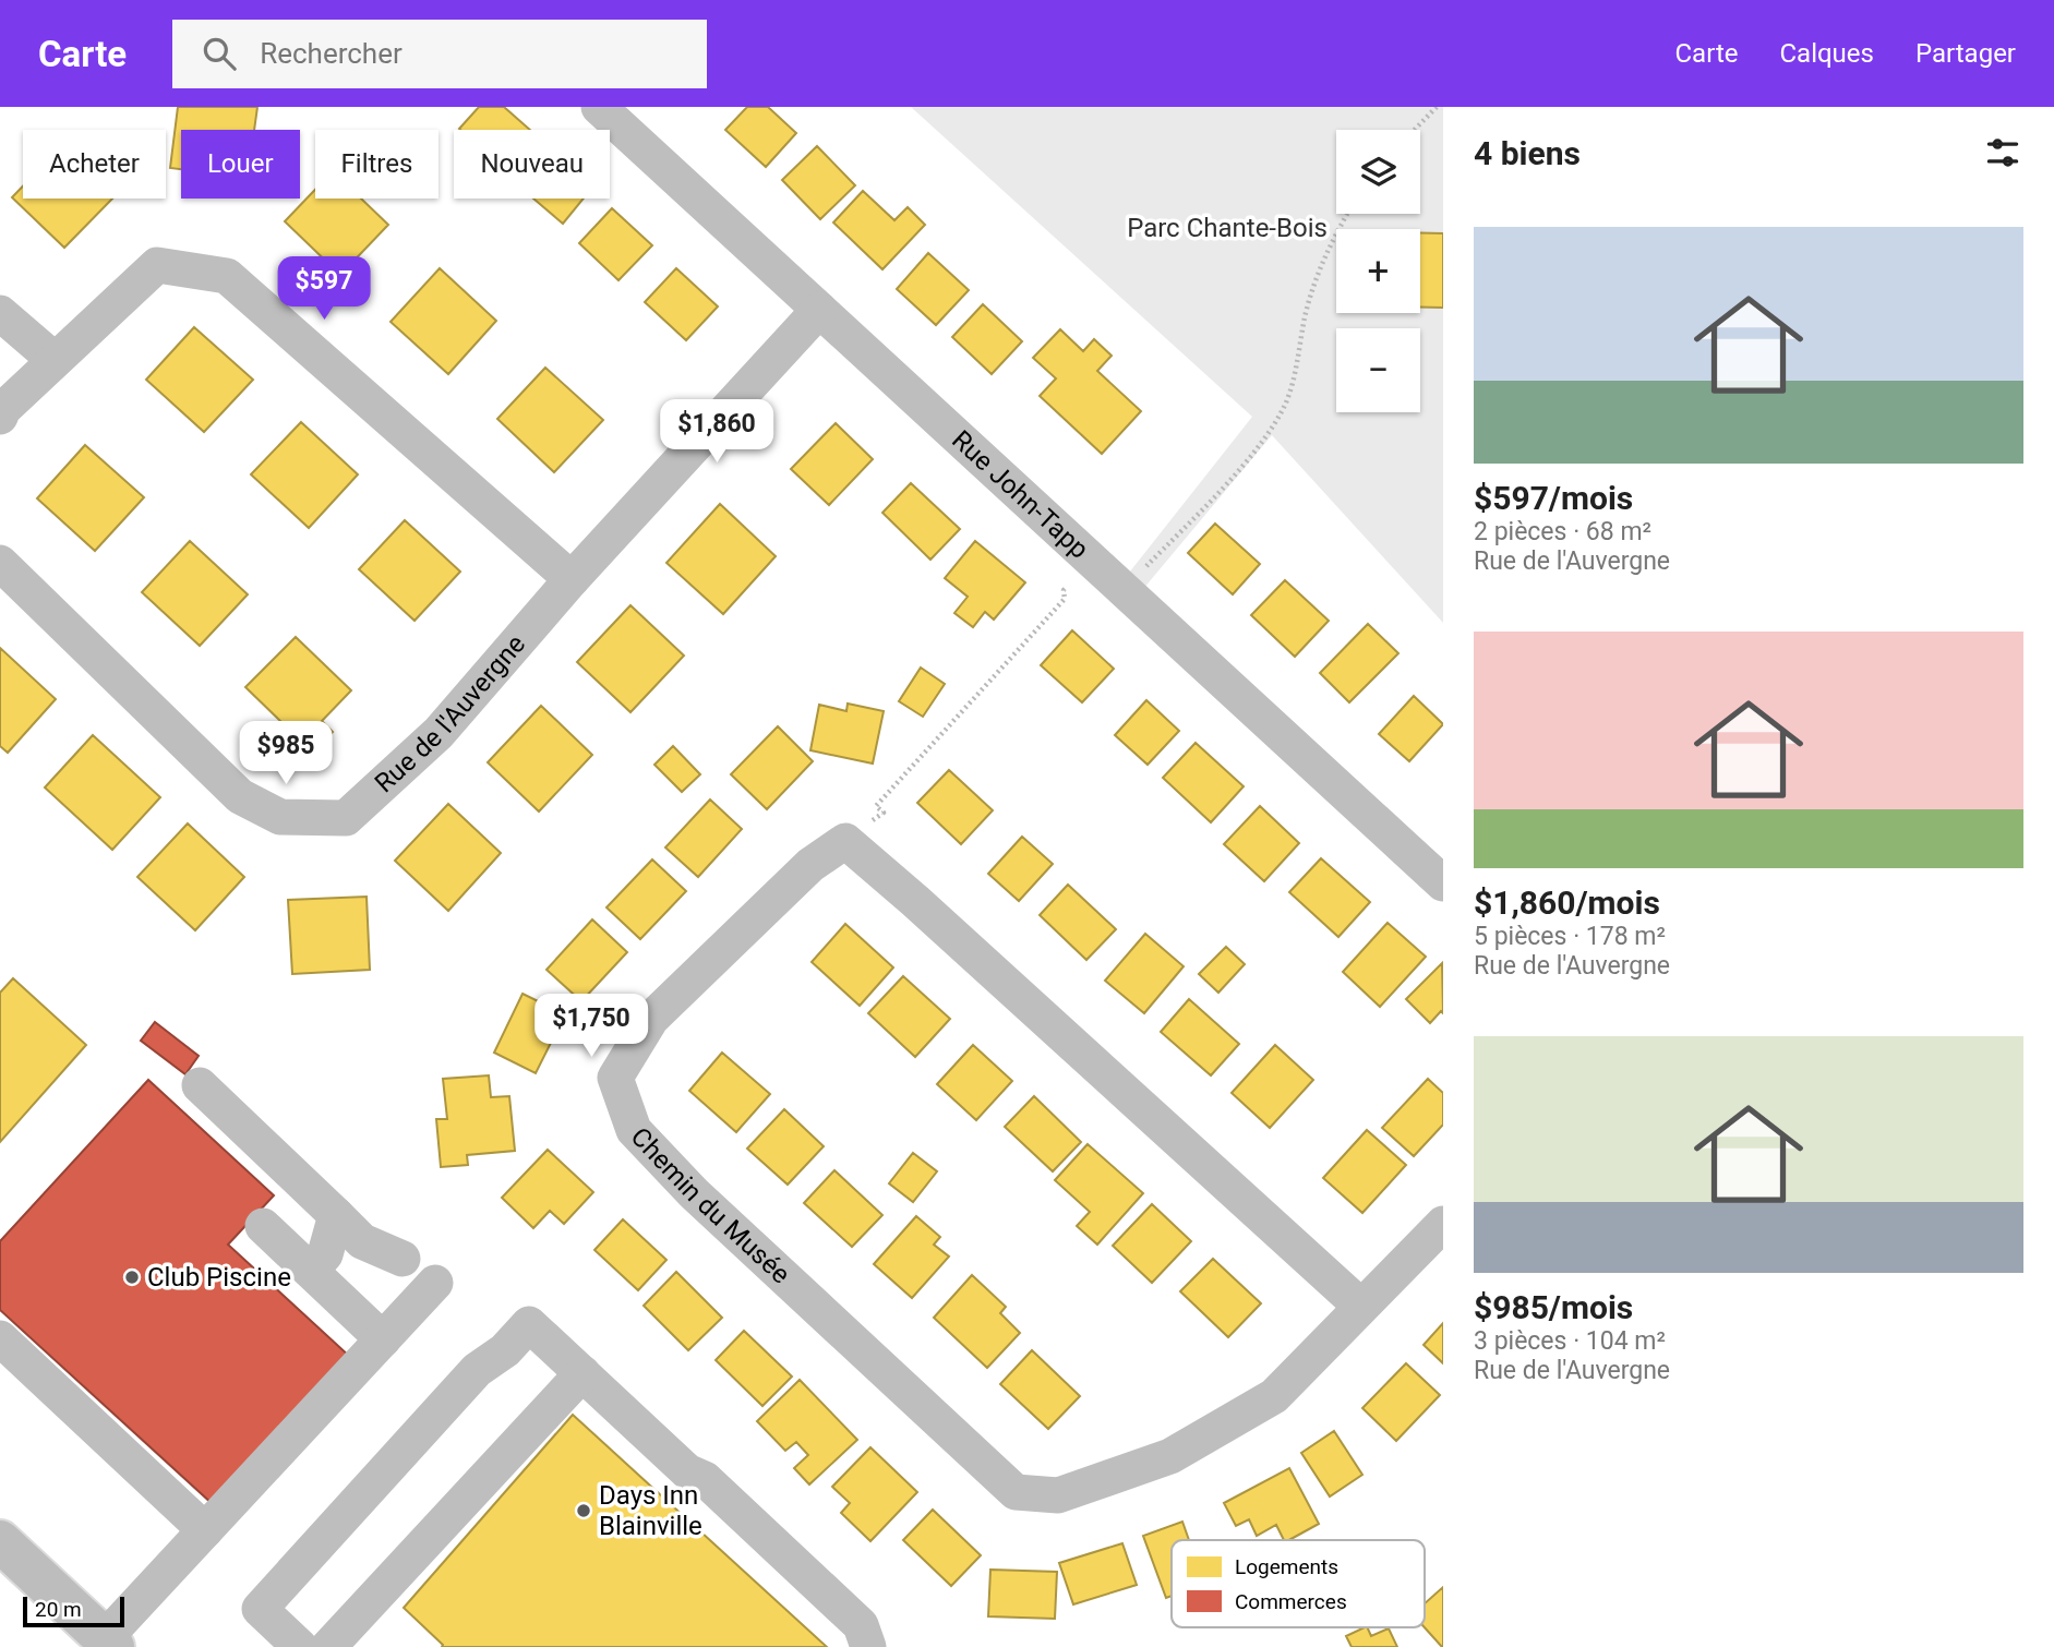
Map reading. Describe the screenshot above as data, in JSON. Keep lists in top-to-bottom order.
{
  "streets": {
    "street": ["Rue John-Tapp", "Rue de l'Auvergne", "Chemin du Musée"]
  },
  "crossings": [
    ["Rue John-Tapp", "Rue de l'Auvergne"]
  ],
  "parks": ["Parc Chante-Bois"],
  "places": ["Club Piscine", "Days Inn Blainville"],
  "legend": ["Logements", "Commerces"],
  "scale_bar": "20 m",
  "page": {
    "header": "Carte",
    "search": "Rechercher",
    "nav": ["Carte", "Calques", "Partager"],
    "heading": "4 biens",
    "map_buttons": ["+", "−"],
    "chip": [
      "Acheter",
      "Louer",
      "Filtres",
      "Nouveau"
    ],
    "list": [
      {
        "name": "$597/mois",
        "note": "2 pièces · 68 m² · Rue de l'Auvergne"
      },
      {
        "name": "$1,860/mois",
        "note": "5 pièces · 178 m² · Rue de l'Auvergne"
      },
      {
        "name": "$985/mois",
        "note": "3 pièces · 104 m² · Rue de l'Auvergne"
      }
    ],
    "price": [
      "$597",
      "$1,860",
      "$985",
      "$1,750"
    ],
    "scale": "20 m"
  }
}
